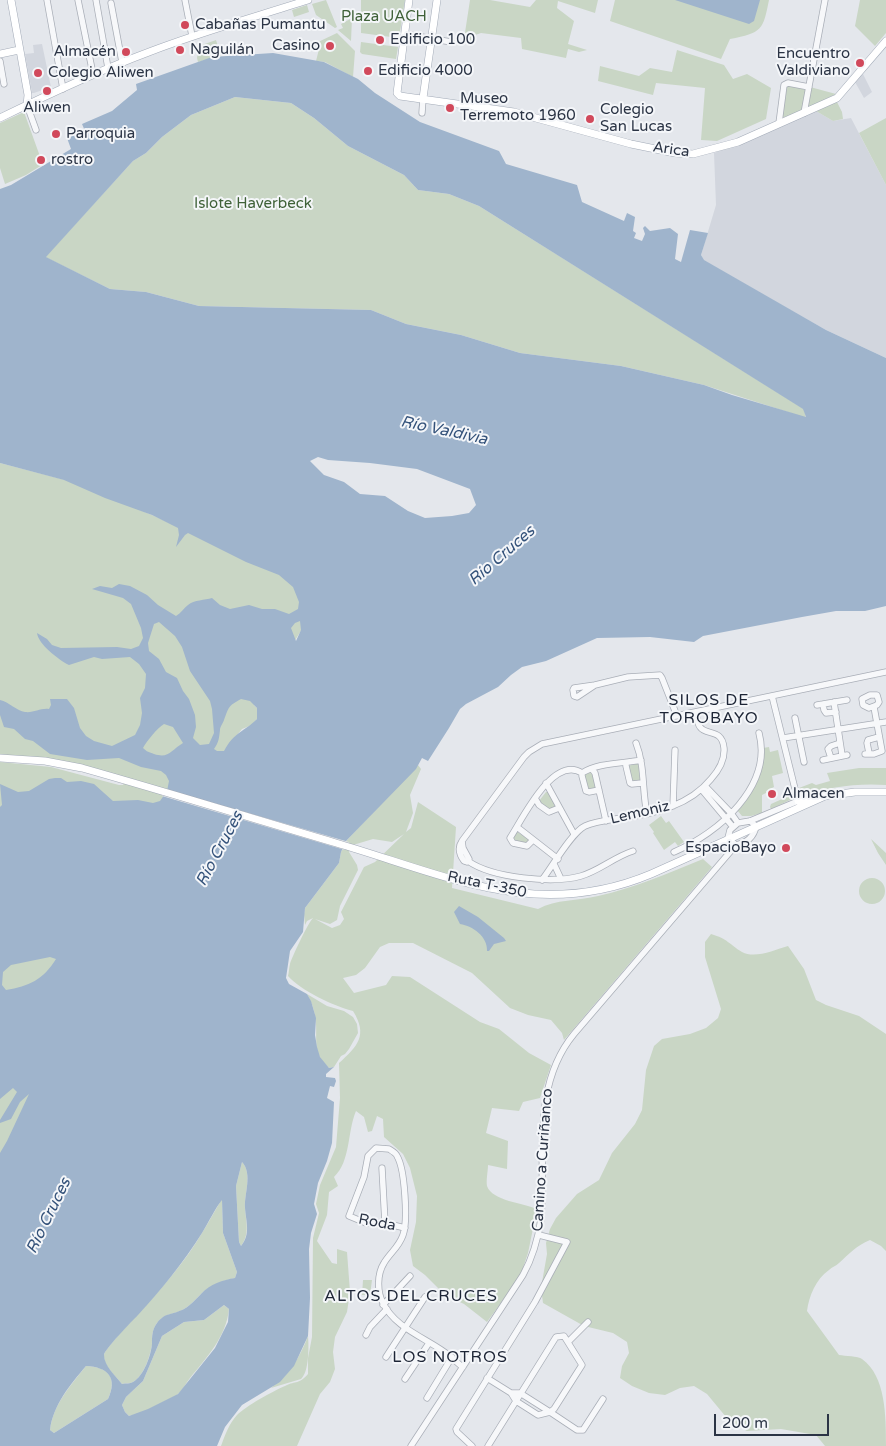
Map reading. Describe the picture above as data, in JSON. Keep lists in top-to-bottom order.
{
  "streets": {
    "main road": ["Arica", "Ruta T-350"],
    "street": ["Lemoniz", "Camino a Curiñanco", "Roda"]
  },
  "crossings": [
    ["Ruta T-350", "Camino a Curiñanco"]
  ],
  "districts": ["SILOS DE TOROBAYO", "ALTOS DEL CRUCES", "LOS NOTROS"],
  "water": ["Río Valdivia", "Río Cruces"],
  "parks": ["Plaza UACH", "Islote Haverbeck"],
  "places": [
    "Cabañas Pumantu",
    "Edificio 100",
    "Casino",
    "Naguilán",
    "Almacén",
    "Encuentro Valdiviano",
    "Edificio 4000",
    "Colegio Aliwen",
    "Aliwen",
    "Museo Terremoto 1960",
    "Colegio San Lucas",
    "Parroquia",
    "rostro",
    "Almacen",
    "EspacioBayo"
  ],
  "scale_bar": "200 m"
}
